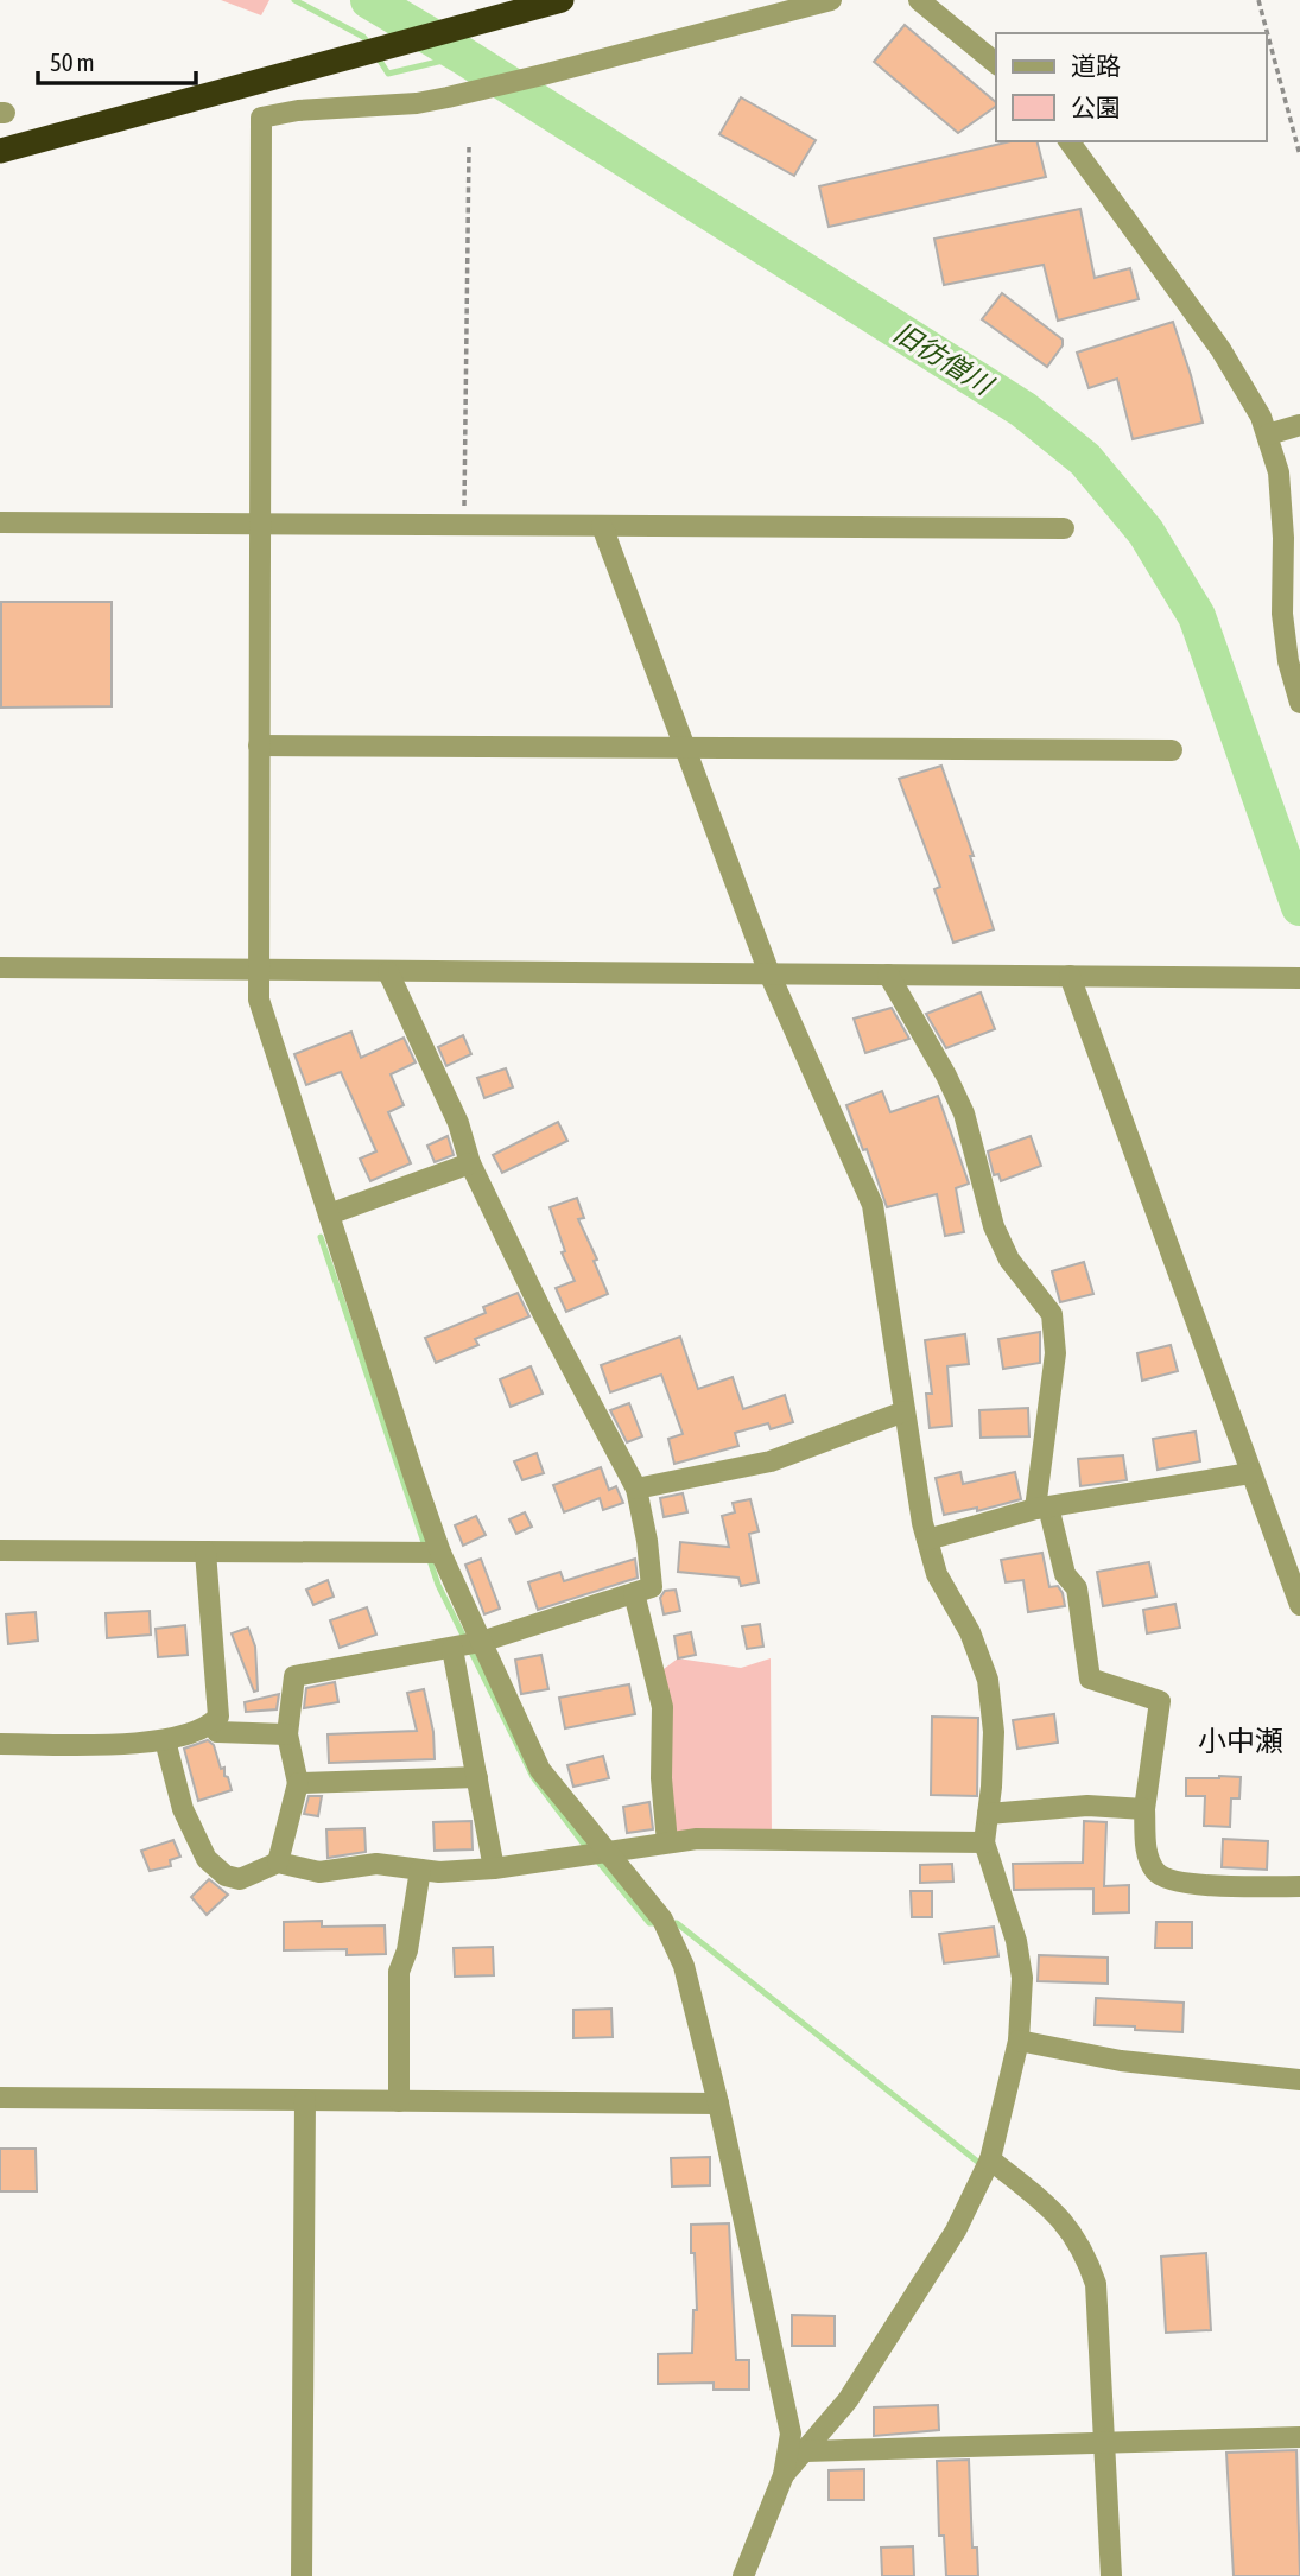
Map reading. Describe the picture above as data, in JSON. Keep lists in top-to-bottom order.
{
  "districts": ["小中瀬"],
  "water": ["旧彷僧川"],
  "legend": ["道路", "公園"],
  "scale_bar": "50 m"
}
